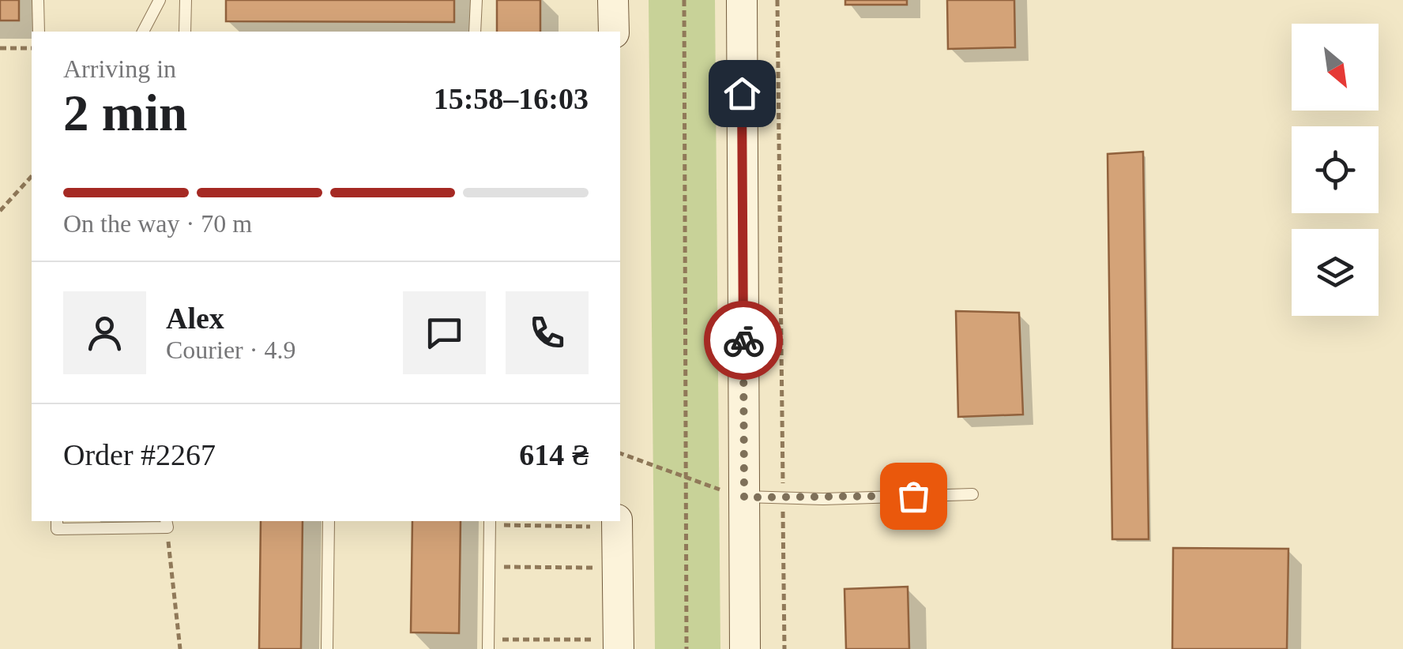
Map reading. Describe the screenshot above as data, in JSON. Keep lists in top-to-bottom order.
{
  "north": "bottom right",
  "page": {
    "heading": ["2 min", "Arriving in", "15:58–16:03"],
    "panel": [
      "Alex",
      "Courier · 4.9",
      "Order #2267",
      "614 ₴"
    ],
    "bar": "On the way · 70 m"
  }
}
